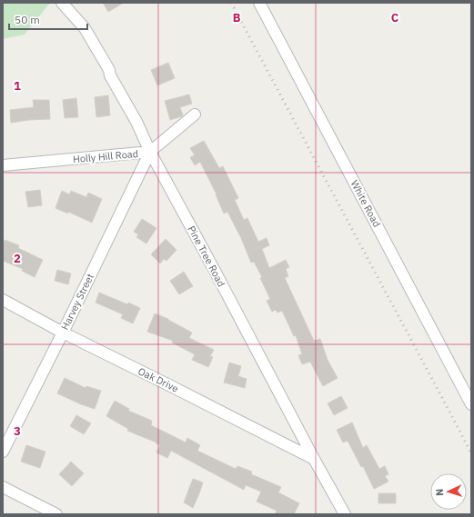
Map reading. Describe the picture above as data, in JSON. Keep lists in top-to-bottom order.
{
  "streets": {
    "street": [
      "Holly Hill Road",
      "White Road",
      "Pine Tree Road",
      "Harvey Street",
      "Oak Drive"
    ]
  },
  "crossings": [
    ["Holly Hill Road", "Pine Tree Road"],
    ["Holly Hill Road", "Harvey Street"],
    ["Pine Tree Road", "Harvey Street"],
    ["Pine Tree Road", "Oak Drive"],
    ["Harvey Street", "Oak Drive"]
  ],
  "scale_bar": "50 m",
  "north": "left",
  "grid": {
    "columns": ["B", "C"],
    "rows": ["1", "2", "3"]
  }
}
